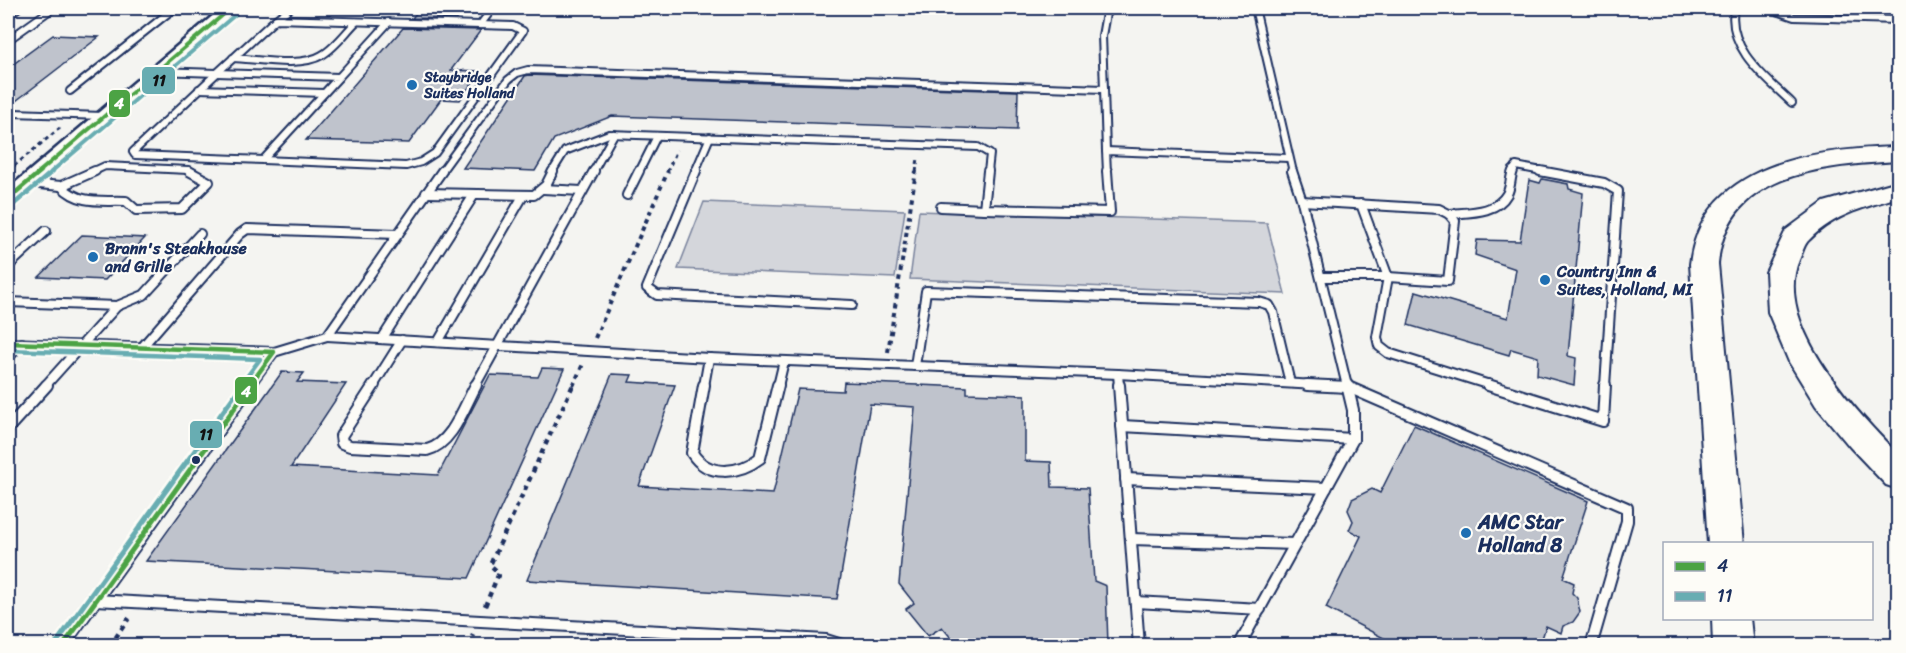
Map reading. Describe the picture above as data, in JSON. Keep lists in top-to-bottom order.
{
  "places": [
    "Staybridge Suites Holland",
    "Brann's Steakhouse and Grille",
    "Country Inn & Suites, Holland, MI",
    "AMC Star Holland 8"
  ],
  "lines": ["transit line 4", "transit line 11"],
  "legend": ["4", "11"]
}
